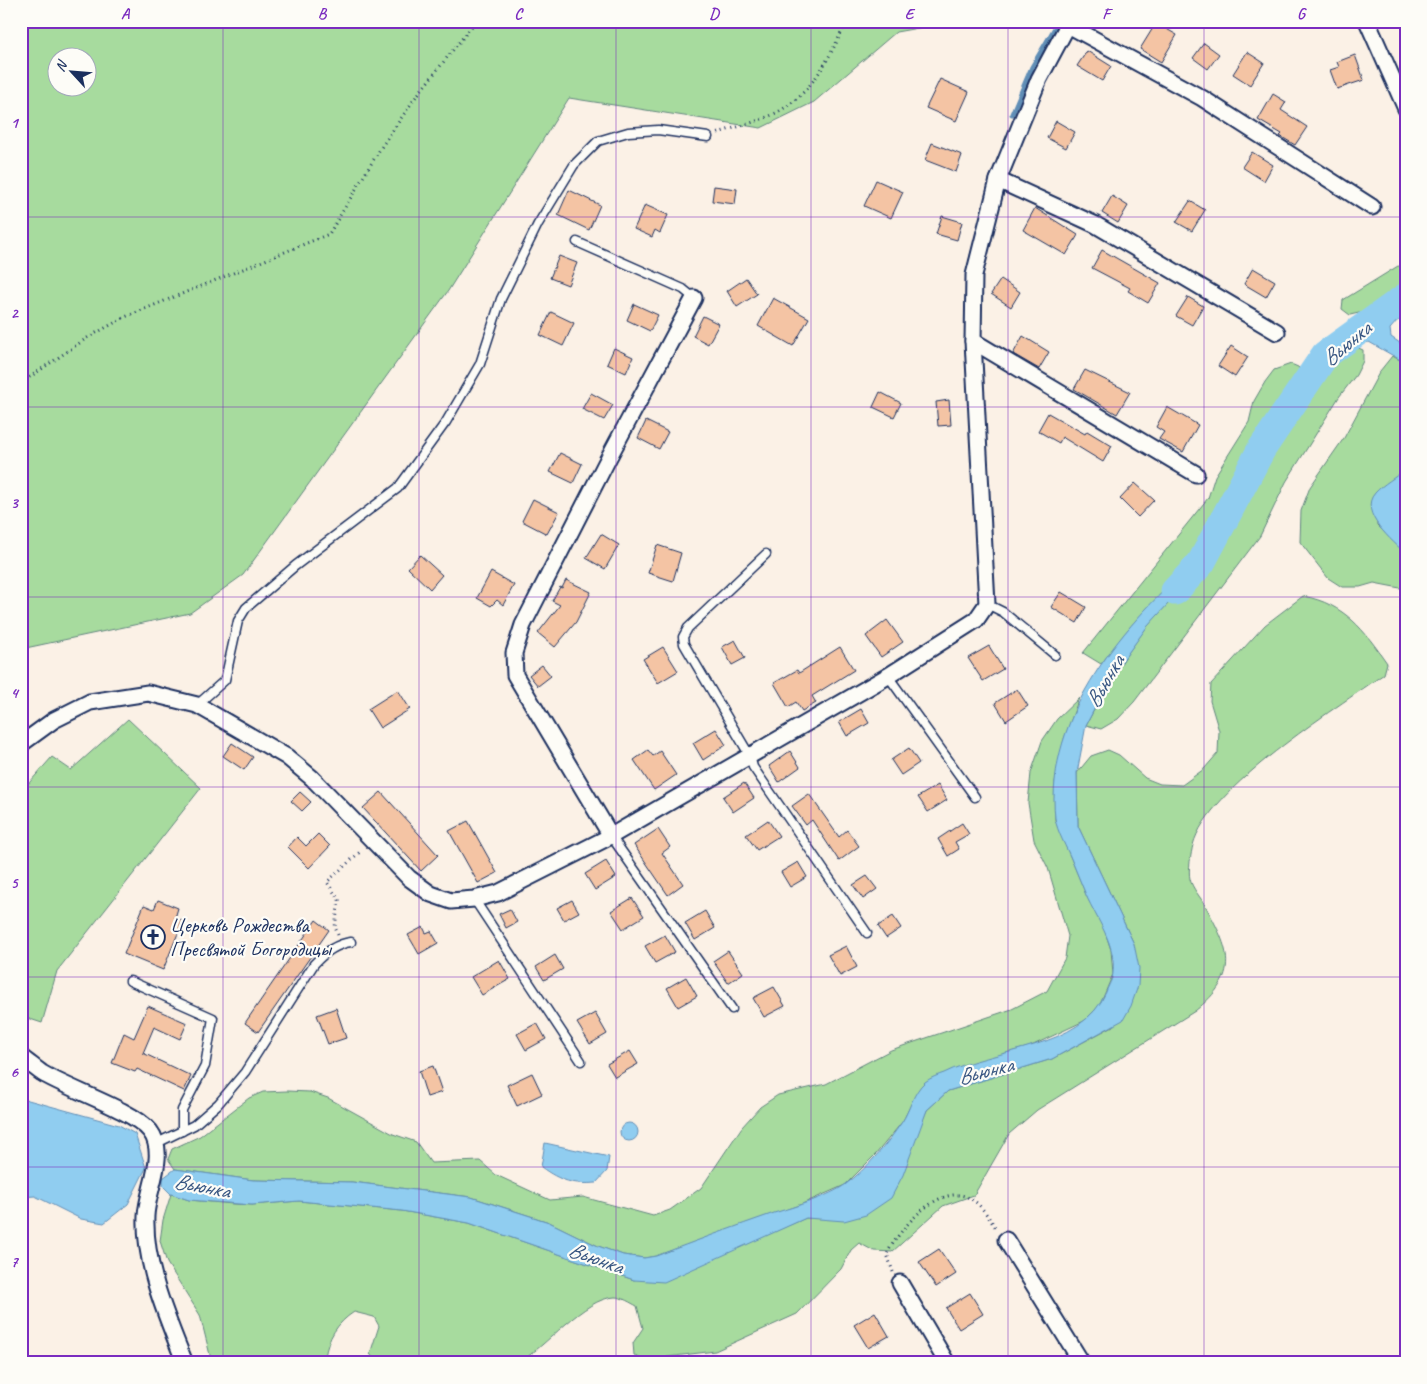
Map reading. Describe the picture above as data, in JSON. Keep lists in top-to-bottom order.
{
  "water": ["Вьюнка"],
  "places": {
    "church": ["Церковь Рождества Пресвятой Богородицы"]
  },
  "north": "top left",
  "grid": {
    "columns": [
      "A",
      "B",
      "C",
      "D",
      "E",
      "F",
      "G"
    ],
    "rows": [
      "1",
      "2",
      "3",
      "4",
      "5",
      "6",
      "7"
    ]
  }
}
